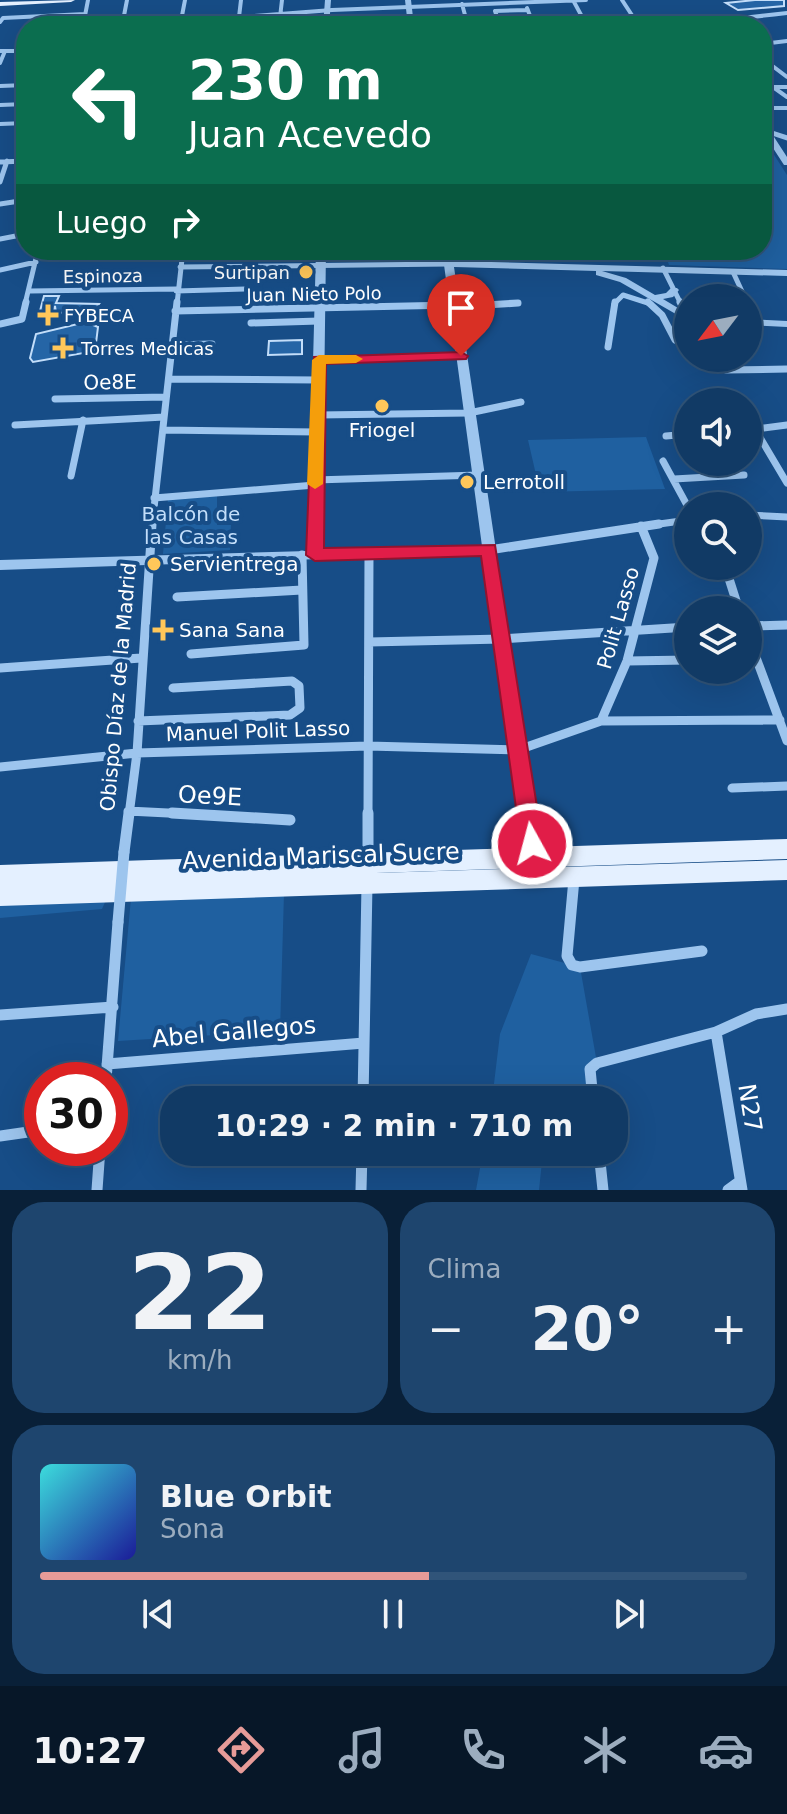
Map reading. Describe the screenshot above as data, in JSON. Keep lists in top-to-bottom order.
{
  "streets": {
    "main road": ["Avenida Mariscal Sucre"],
    "street": [
      "Espinoza",
      "Juan Nieto Polo",
      "Oe8E",
      "Polit Lasso",
      "Obispo Díaz de la Madrid",
      "Manuel Polit Lasso",
      "Oe9E",
      "Abel Gallegos",
      "N27"
    ]
  },
  "crossings": [
    ["Espinoza", "Obispo Díaz de la Madrid"],
    ["Juan Nieto Polo", "Obispo Díaz de la Madrid"],
    ["Oe8E", "Obispo Díaz de la Madrid"],
    ["Obispo Díaz de la Madrid", "Manuel Polit Lasso"],
    ["Obispo Díaz de la Madrid", "Oe9E"]
  ],
  "parks": ["Balcón de las Casas"],
  "places": {
    "other": [
      "Surtipan",
      "Friogel",
      "Lerrotoll",
      "Servientrega"
    ],
    "health": ["FYBECA", "Torres Medicas", "Sana Sana"]
  },
  "north": "bottom left",
  "page": {
    "turn": ["230 m", "Juan Acevedo"],
    "then": "Luego",
    "limit": "30",
    "trip": "10:29 · 2 min · 710 m",
    "tile": [
      ["22", "km/h"],
      "Clima"
    ],
    "heat": ["−", "20°", "+"],
    "song": ["Blue Orbit", "Sona"],
    "tabs": "10:27"
  }
}
